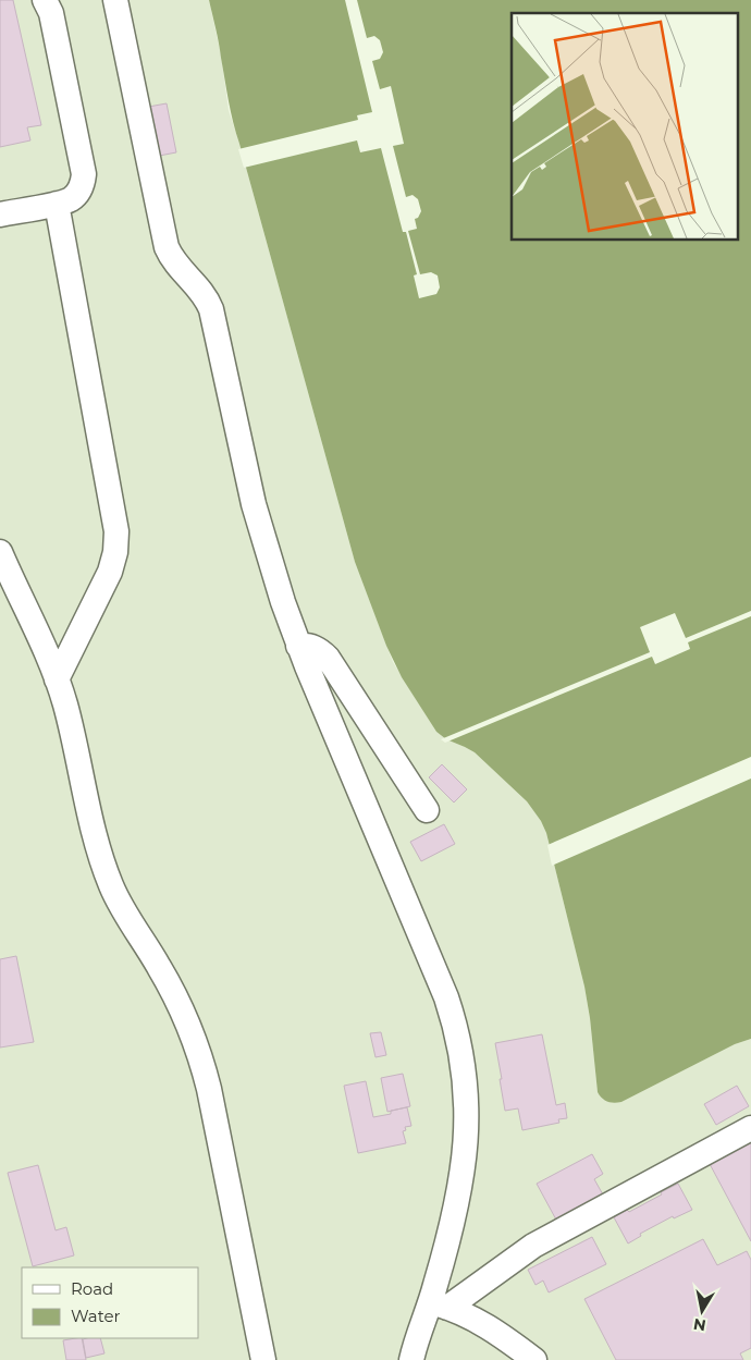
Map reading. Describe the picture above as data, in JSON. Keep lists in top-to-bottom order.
{
  "legend": ["Road", "Water"],
  "north": "bottom"
}
